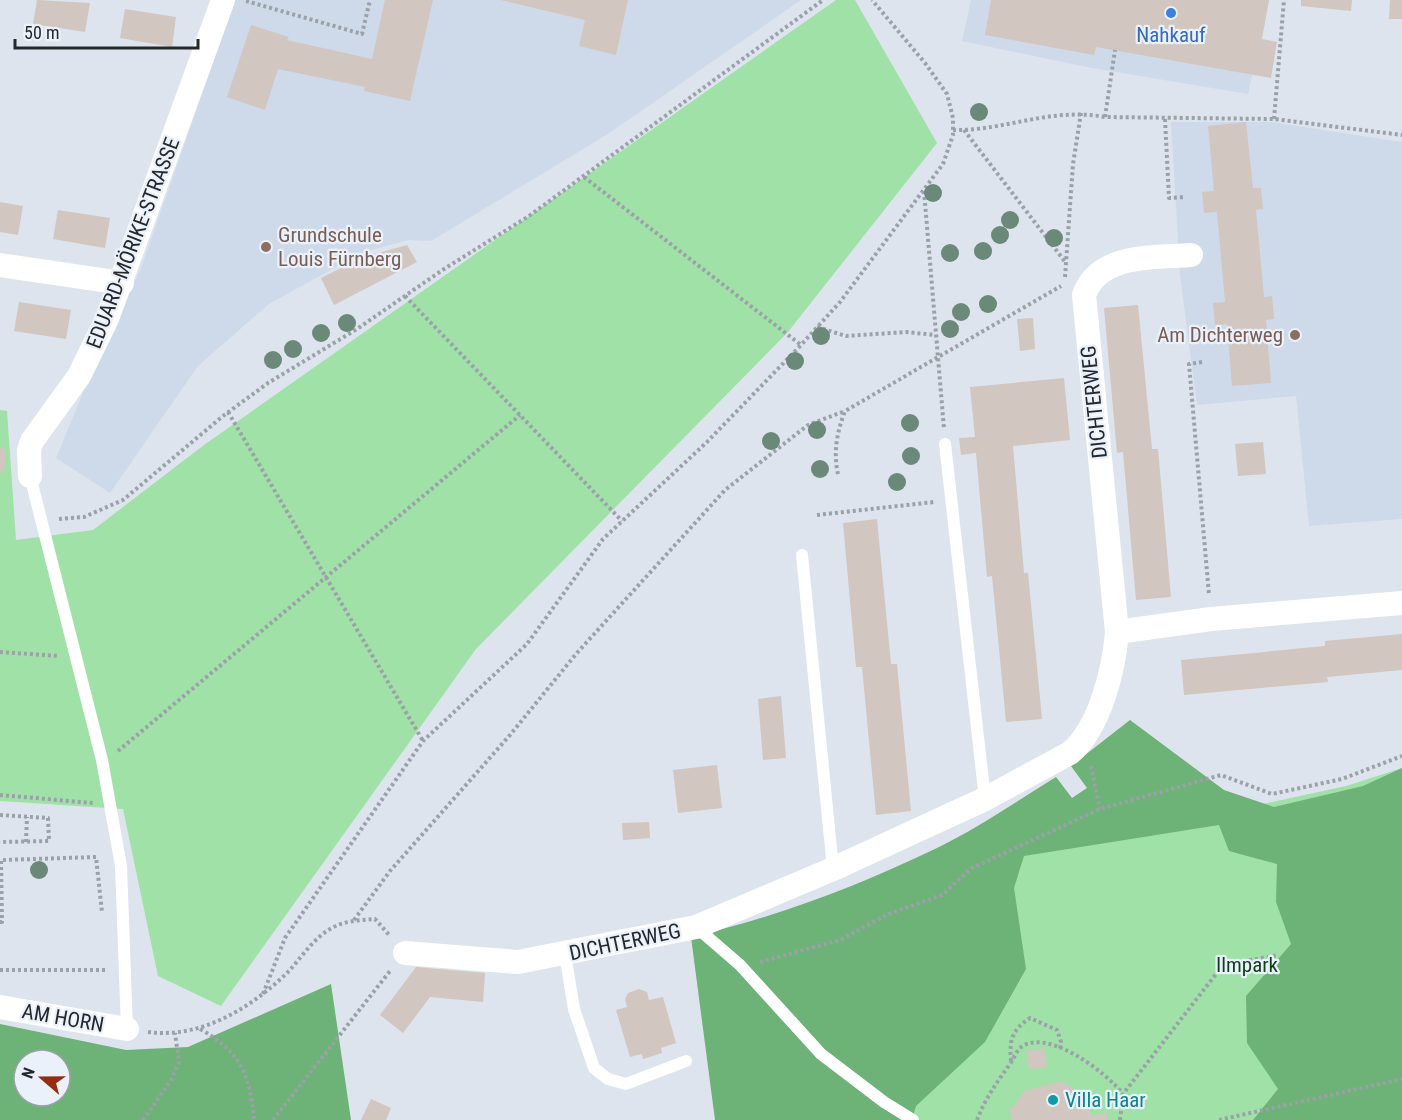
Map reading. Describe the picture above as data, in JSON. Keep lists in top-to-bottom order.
{
  "streets": {
    "street": ["EDUARD-MÖRIKE-STRASSE", "DICHTERWEG", "AM HORN"]
  },
  "parks": ["Ilmpark"],
  "places": [
    "Nahkauf",
    "Grundschule Louis Fürnberg",
    "Am Dichterweg",
    "Villa Haar"
  ],
  "scale_bar": "50 m",
  "north": "left"
}
